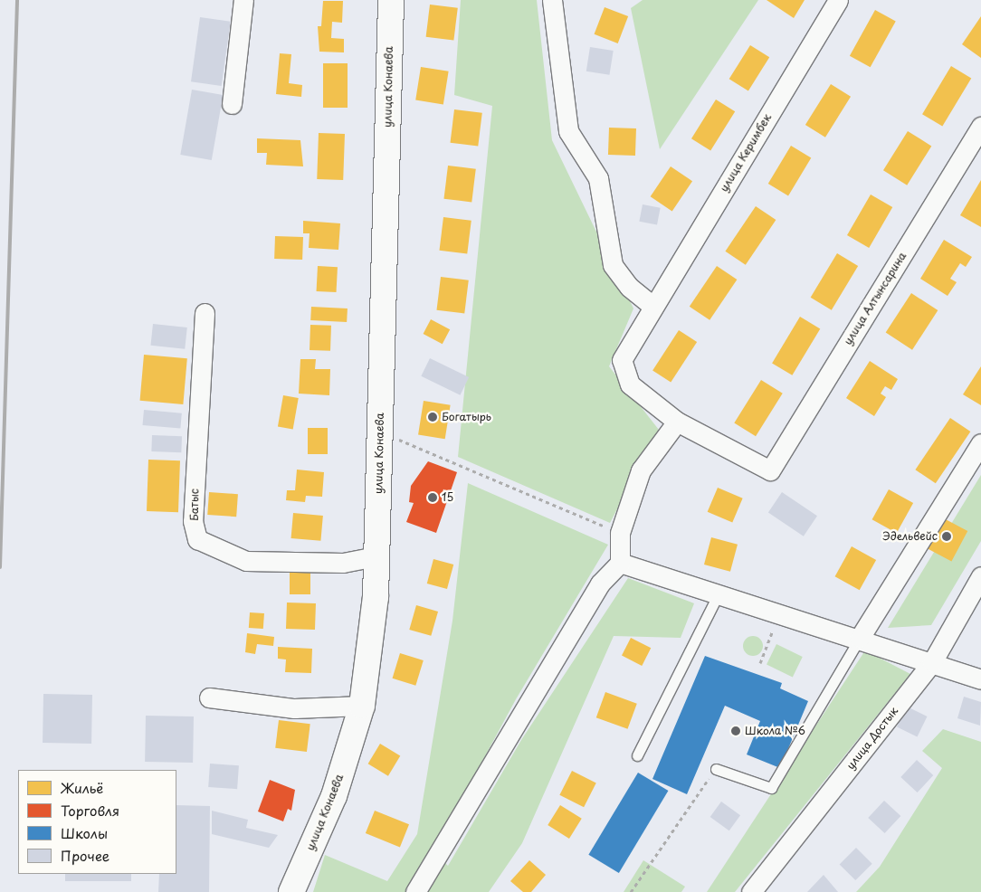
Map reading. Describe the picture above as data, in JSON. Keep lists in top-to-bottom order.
{
  "streets": {
    "main road": ["улица Конаева"],
    "street": [
      "улица Керимбек",
      "улица Алтынсарина",
      "Батыс",
      "улица Достык"
    ]
  },
  "crossings": [
    ["улица Конаева", "Батыс"],
    ["улица Керимбек", "улица Алтынсарина"]
  ],
  "places": [
    "Богатырь",
    "15",
    "Эдельвейс",
    "Школа №6"
  ],
  "legend": [
    "Жильё",
    "Торговля",
    "Школы",
    "Прочее"
  ]
}
